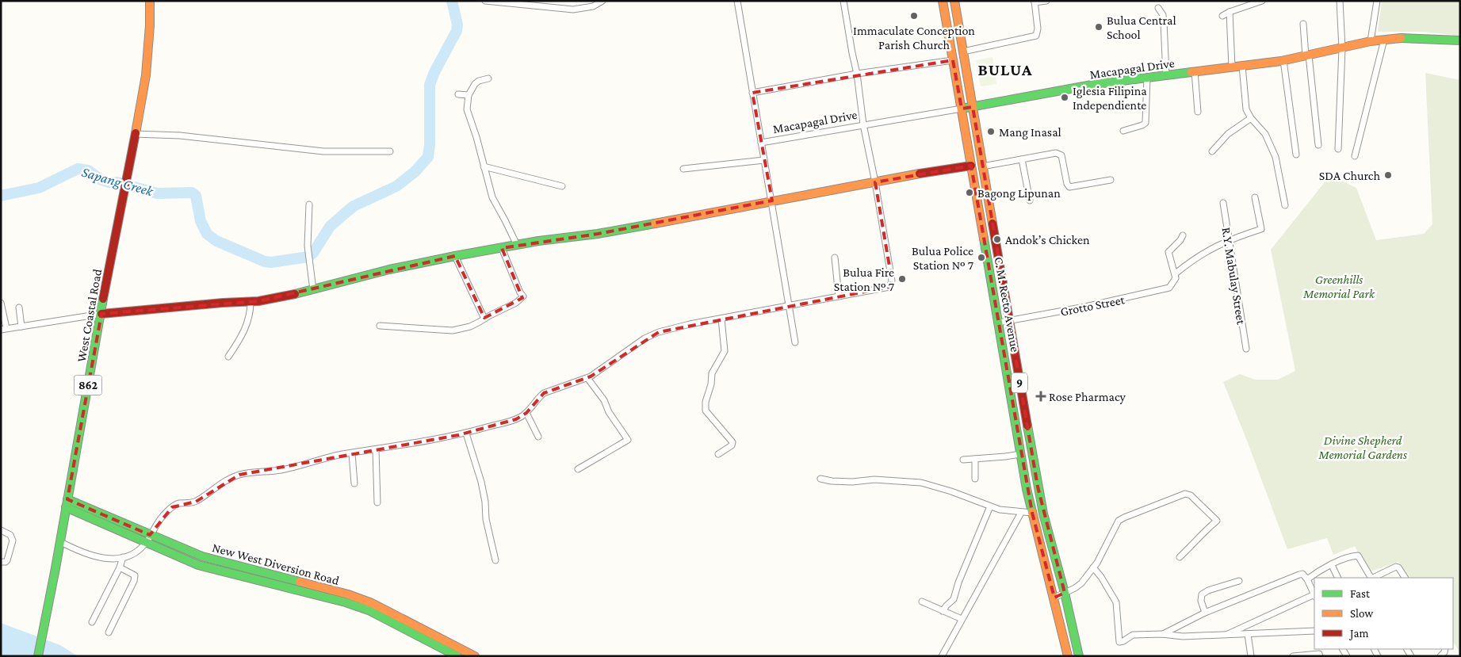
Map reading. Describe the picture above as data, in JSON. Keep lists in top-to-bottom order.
{
  "streets": {
    "main road": [
      "Macapagal Drive",
      "C. M. Recto Avenue",
      "West Coastal Road",
      "9",
      "862",
      "New West Diversion Road"
    ],
    "street": ["R.Y. Mabulay Street", "Grotto Street"]
  },
  "crossings": [
    ["Macapagal Drive", "C. M. Recto Avenue"],
    ["C. M. Recto Avenue", "Grotto Street"],
    ["West Coastal Road", "New West Diversion Road"]
  ],
  "districts": ["BULUA"],
  "water": ["Sapang Creek"],
  "parks": ["Greenhills Memorial Park", "Divine Shepherd Memorial Gardens"],
  "places": {
    "other": [
      "Immaculate Conception Parish Church",
      "Bulua Central School",
      "Iglesia Filipina Independiente",
      "Mang Inasal",
      "SDA Church",
      "Bagong Lipunan",
      "Andok’s Chicken",
      "Bulua Police Station № 7",
      "Bulua Fire Station № 7"
    ],
    "health": ["Rose Pharmacy"]
  },
  "legend": ["Fast", "Slow", "Jam"]
}
